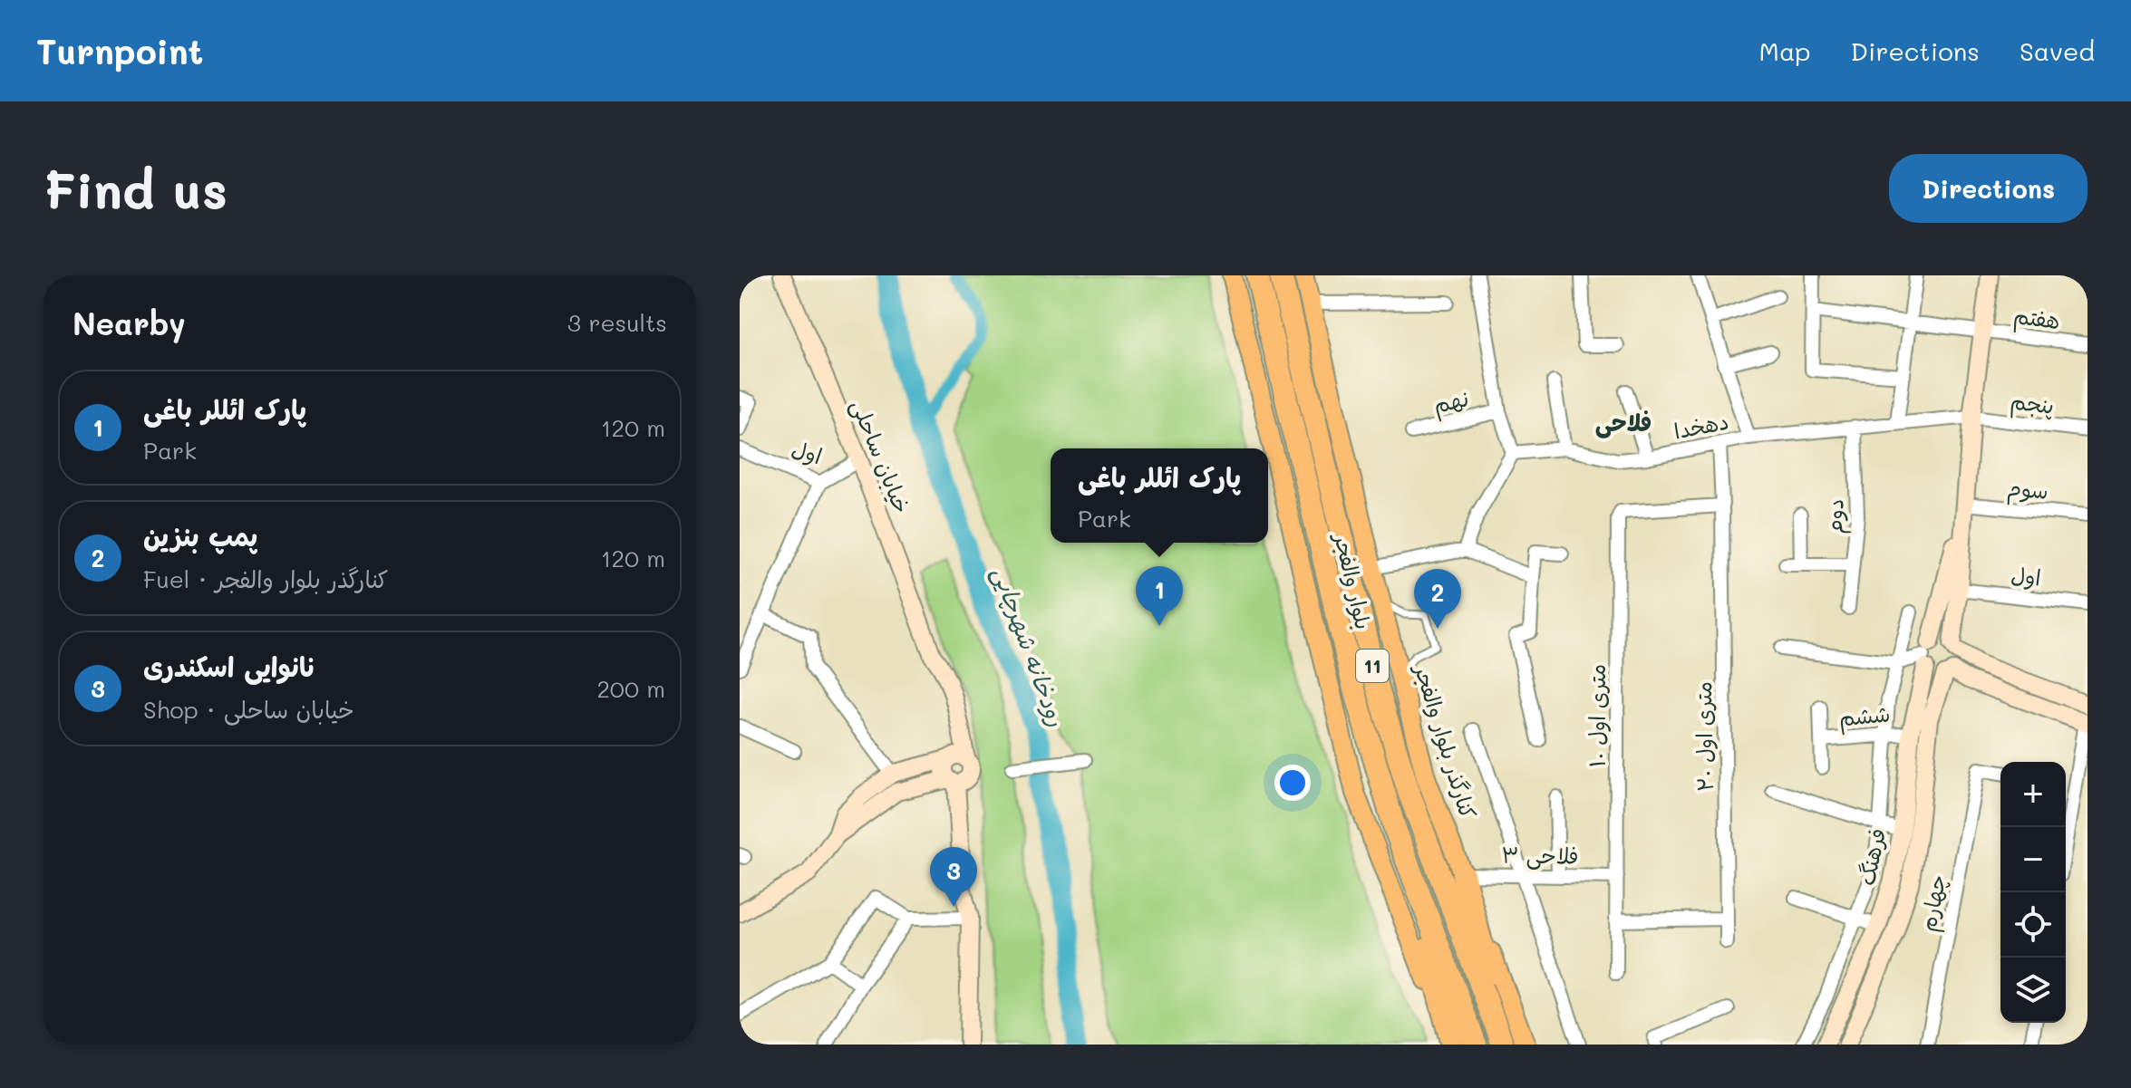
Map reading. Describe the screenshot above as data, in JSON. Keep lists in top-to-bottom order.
{
  "streets": {
    "highway": ["بلوار والفجر", "11"],
    "main road": ["کنارگذر بلوار والفجر"],
    "street": [
      "هفتم",
      "نهم",
      "پنجم",
      "دهخدا",
      "اول",
      "خیابان ساحلی",
      "سوم",
      "دوم",
      "۱۰ متری اول",
      "ششم",
      "۲۰ متری اول",
      "فلاحی ۳",
      "فرهنگ",
      "چهارم"
    ]
  },
  "crossings": [
    ["هفتم", "فرهنگ"],
    ["پنجم", "دهخدا"],
    ["پنجم", "فرهنگ"],
    ["دهخدا", "دوم"],
    ["دهخدا", "۲۰ متری اول"],
    ["دهخدا", "فرهنگ"],
    ["اول", "خیابان ساحلی"],
    ["اول", "فرهنگ"],
    ["سوم", "فرهنگ"],
    ["۱۰ متری اول", "۲۰ متری اول"],
    ["۱۰ متری اول", "فلاحی ۳"],
    ["ششم", "فرهنگ"],
    ["کنارگذر بلوار والفجر", "فلاحی ۳"]
  ],
  "districts": ["فلاحی"],
  "water": ["رودخانه شهرچایی"],
  "page": {
    "header": "Turnpoint",
    "nav": ["Map", "Directions", "Saved"],
    "buttons": "Directions",
    "title": "Find us",
    "heading": ["Nearby", "3 results"],
    "list": [
      {
        "mark": "1",
        "name": "پارک ائللر باغی",
        "note": "Park",
        "value": "120 m"
      },
      {
        "mark": "2",
        "name": "پمپ بنزین",
        "note": "Fuel · کنارگذر بلوار والفجر",
        "value": "120 m"
      },
      {
        "mark": "3",
        "name": "نانوایی اسکندری",
        "note": "Shop · خیابان ساحلی",
        "value": "200 m"
      }
    ],
    "popup": ["پارک ائللر باغی", "Park"],
    "pins": ["1", "2", "3"],
    "map_buttons": ["+", "−"]
  }
}
